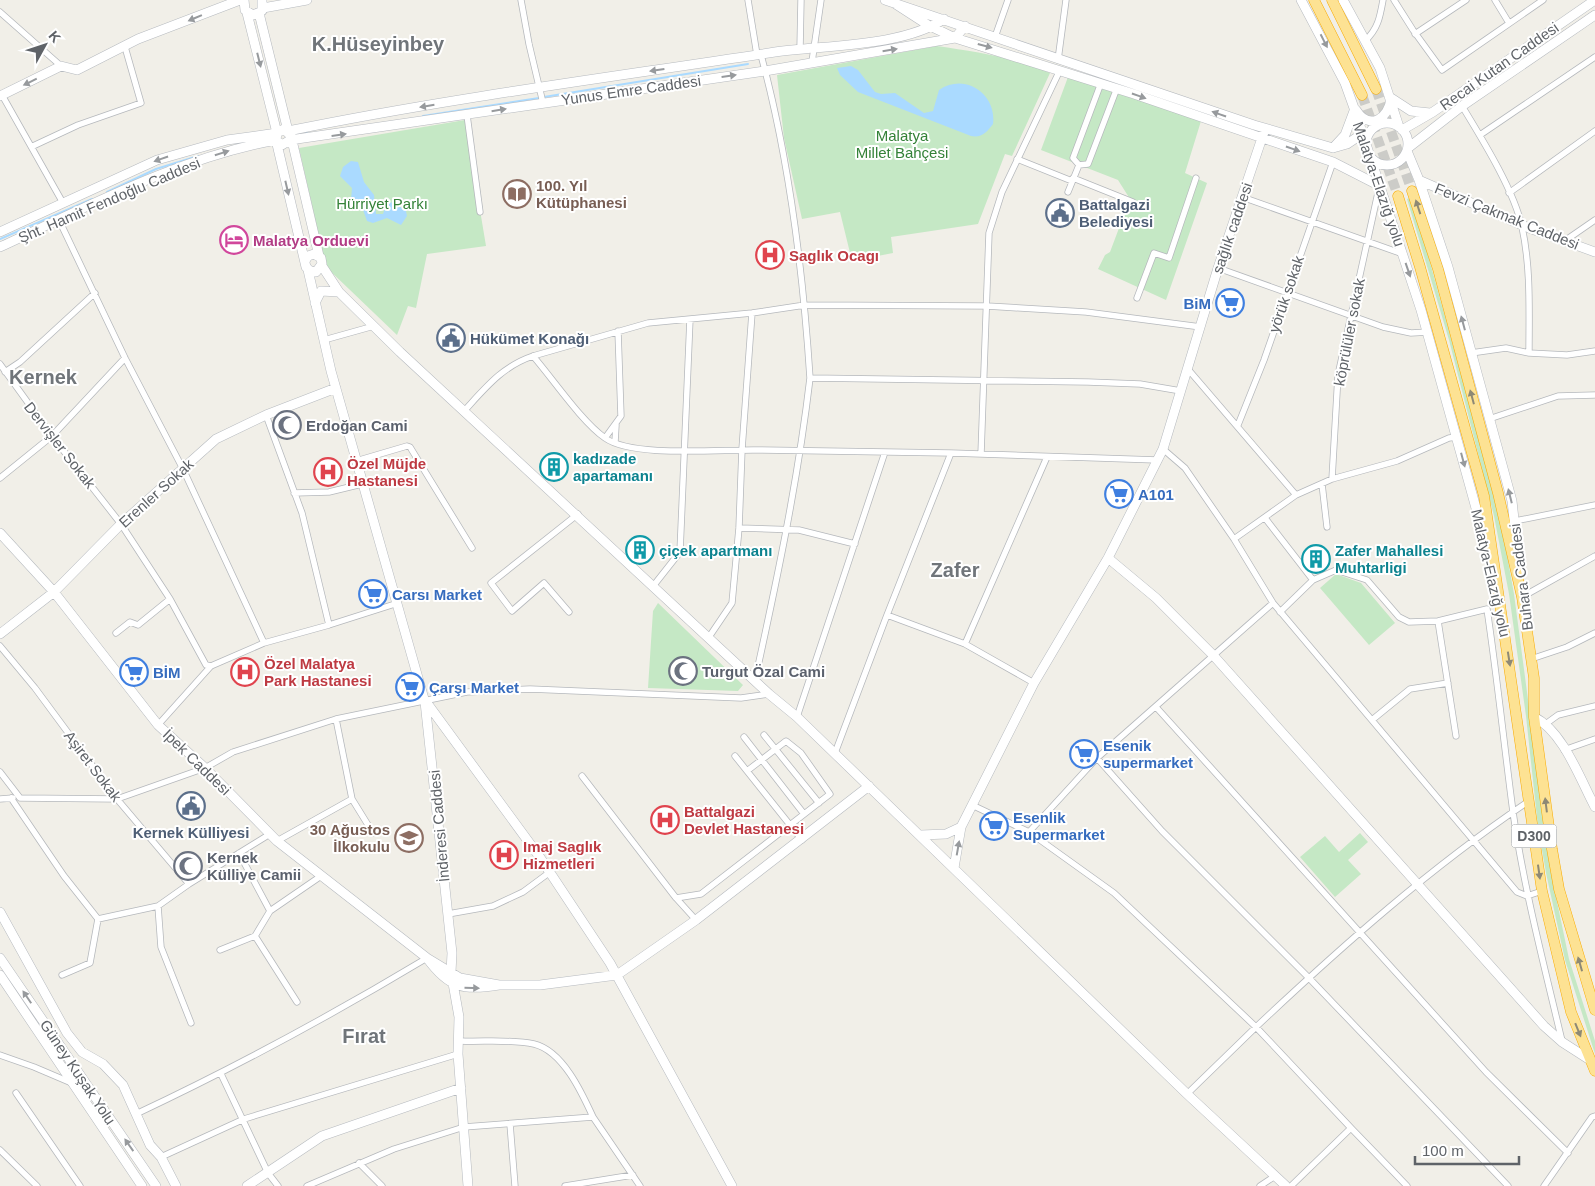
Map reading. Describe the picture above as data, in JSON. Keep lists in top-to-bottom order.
{
  "streets": {
    "highway": ["Malatya-Elazığ yolu", "Buhara Caddesi", "D300"],
    "main road": [
      "Recai Kutan Caddesi",
      "Yunus Emre Caddesi",
      "Şht. Hamit Fendoğlu Caddesi",
      "Fevzi Çakmak Caddesi",
      "sağlık caddesi",
      "Erenler Sokak",
      "İpek Caddesi",
      "İnderesi Caddesi",
      "Güney Kuşak Yolu"
    ],
    "street": [
      "yörük sokak",
      "köprülüler sokak",
      "Dervişler Sokak",
      "Aşiret Sokak"
    ]
  },
  "crossings": [
    ["Recai Kutan Caddesi", "Malatya-Elazığ yolu"],
    ["Recai Kutan Caddesi", "Buhara Caddesi"],
    ["Malatya-Elazığ yolu", "köprülüler sokak"],
    ["Malatya-Elazığ yolu", "Buhara Caddesi"],
    ["Fevzi Çakmak Caddesi", "Buhara Caddesi"],
    ["Dervişler Sokak", "Erenler Sokak"],
    ["Erenler Sokak", "İpek Caddesi"]
  ],
  "one_way": ["Malatya-Elazığ yolu", "Buhara Caddesi"],
  "districts": [
    "K.Hüseyinbey",
    "Kernek",
    "Zafer",
    "Fırat"
  ],
  "parks": ["Malatya Millet Bahçesi", "Hürriyet Parkı"],
  "places": {
    "library": ["100. Yıl Kütüphanesi"],
    "public building": ["Battalgazi Belediyesi", "Hükümet Konağı", "Kernek Külliyesi"],
    "hotel": ["Malatya Orduevi"],
    "hospital": [
      "Saglık Ocagı",
      "Özel Müjde Hastanesi",
      "Özel Malatya Park Hastanesi",
      "Battalgazi Devlet Hastanesi",
      "Imaj Saglık Hizmetleri"
    ],
    "supermarket": [
      "BiM",
      "A101",
      "Carsı Market",
      "BİM",
      "Çarşı Market",
      "Esenik supermarket",
      "Esenlik Supermarket"
    ],
    "mosque": ["Erdoğan Cami", "Turgut Özal Cami", "Kernek Külliye Camii"],
    "building": ["kadızade apartamanı", "çiçek apartmanı", "Zafer Mahallesi Muhtarligi"],
    "school or university": ["30 Ağustos İlkokulu"]
  },
  "scale_bar": "100 m",
  "north": "top right"
}
